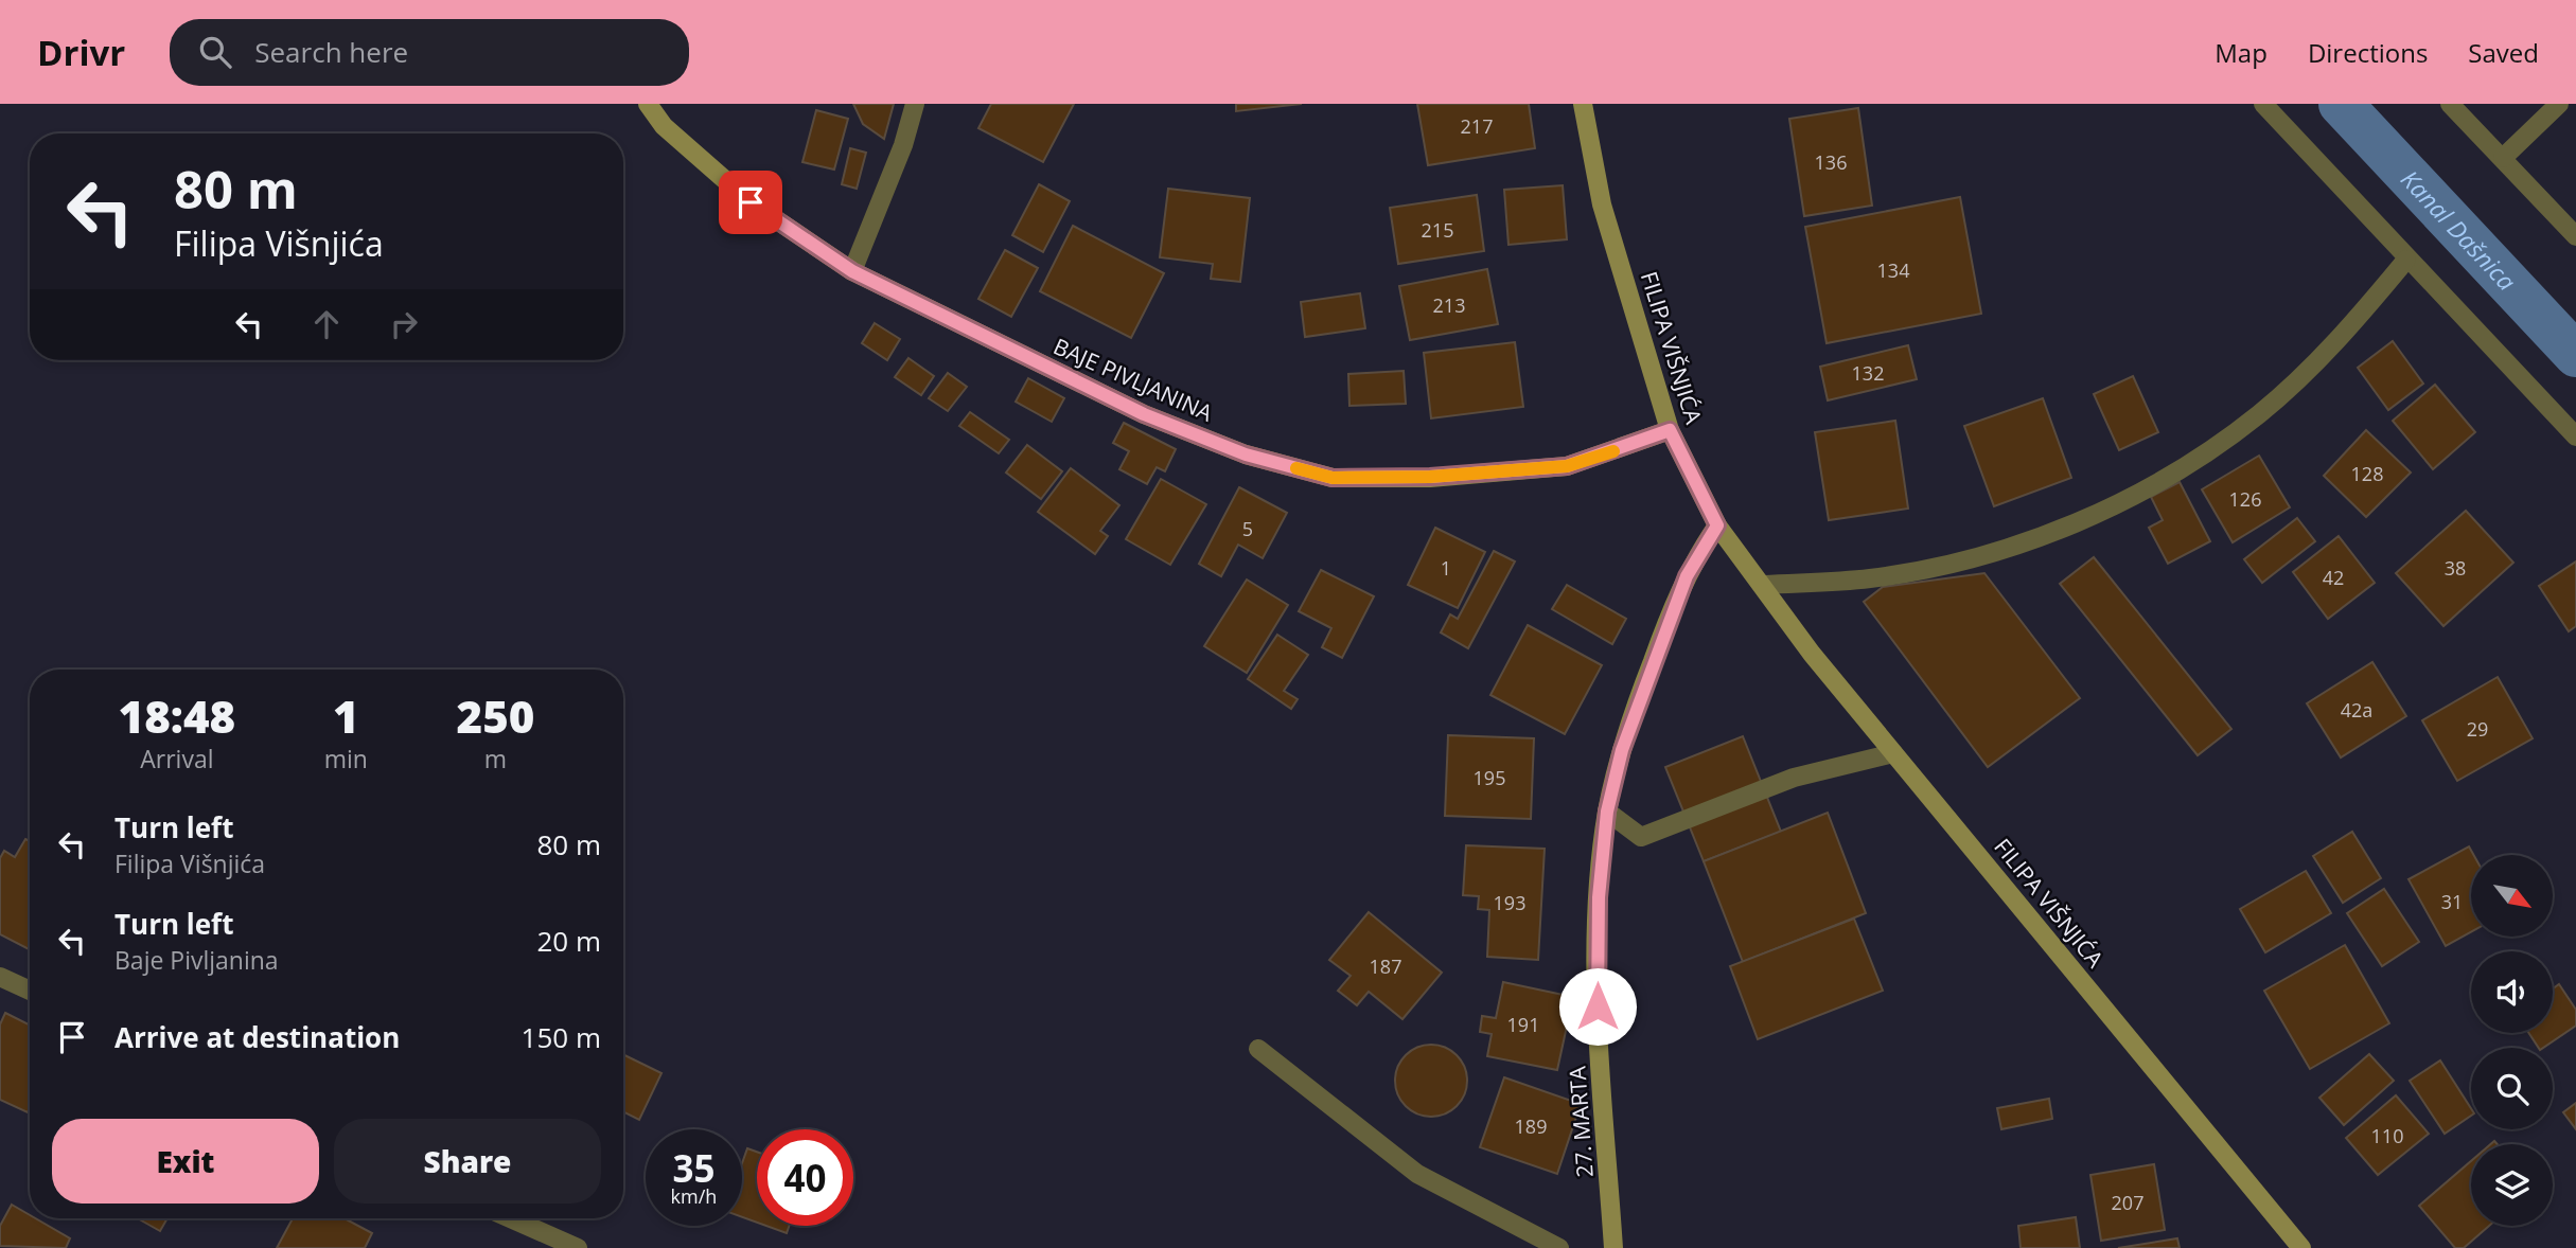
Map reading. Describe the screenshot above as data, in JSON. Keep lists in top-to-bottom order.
{
  "streets": {
    "street": ["FILIPA VIŠNJIĆA", "BAJE PIVLJANINA", "27. MARTA"]
  },
  "crossings": [
    ["FILIPA VIŠNJIĆA", "BAJE PIVLJANINA"],
    ["FILIPA VIŠNJIĆA", "27. MARTA"]
  ],
  "water": ["Kanal Dašnica"],
  "house_numbers": [
    "217",
    "136",
    "215",
    "134",
    "213",
    "132",
    "128",
    "126",
    "5",
    "1",
    "38",
    "42",
    "42a",
    "29",
    "195",
    "31",
    "193",
    "187",
    "191",
    "189",
    "110",
    "207"
  ],
  "north": "bottom right",
  "page": {
    "header": "Drivr",
    "search": "Search here",
    "nav": ["Map", "Directions", "Saved"],
    "turn": ["80 m", "Filipa Višnjića"],
    "eta": [
      "18:48",
      "Arrival",
      "1",
      "min",
      "250",
      "m"
    ],
    "list": [
      {
        "name": "Turn left",
        "note": "Filipa Višnjića",
        "value": "80 m"
      },
      {
        "name": "Turn left",
        "note": "Baje Pivljanina",
        "value": "20 m"
      },
      {
        "name": "Arrive at destination",
        "value": "150 m"
      }
    ],
    "buttons": ["Exit", "Share"],
    "speed": "35 km/h",
    "limit": "40"
  }
}
